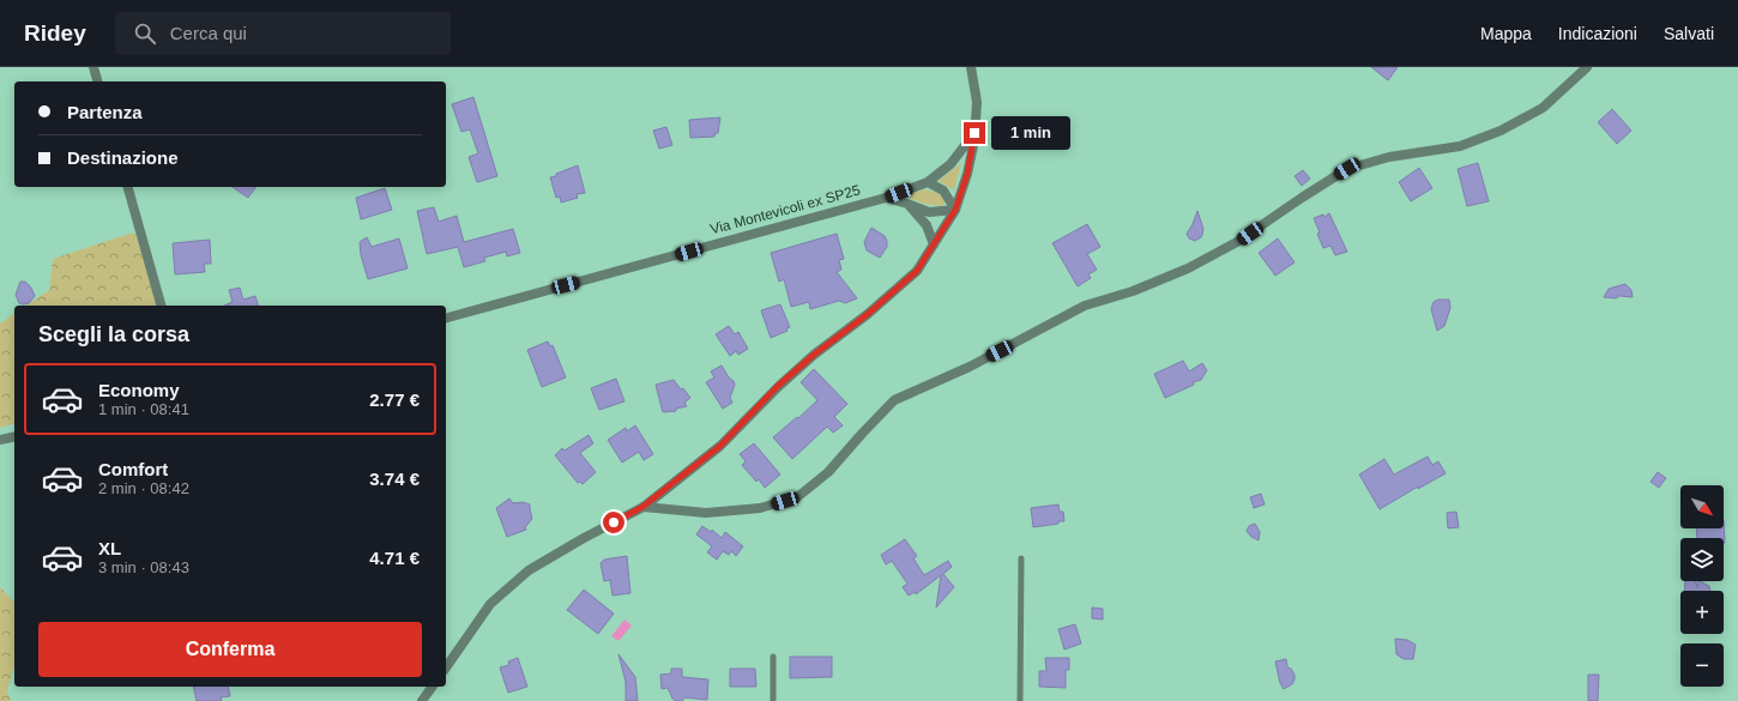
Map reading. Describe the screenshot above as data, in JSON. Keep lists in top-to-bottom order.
{
  "streets": {
    "street": ["Via Montevicoli ex SP25"]
  },
  "north": "bottom right",
  "page": {
    "header": "Ridey",
    "search": "Cerca qui",
    "nav": ["Mappa", "Indicazioni", "Salvati"],
    "banner": ["Partenza", "Destinazione"],
    "bubble": "1 min",
    "heading": "Scegli la corsa",
    "list": [
      {
        "name": "Economy",
        "note": "1 min · 08:41",
        "value": "2.77 €"
      },
      {
        "name": "Comfort",
        "note": "2 min · 08:42",
        "value": "3.74 €"
      },
      {
        "name": "XL",
        "note": "3 min · 08:43",
        "value": "4.71 €"
      }
    ],
    "map_buttons": ["+", "−"],
    "buttons": "Conferma"
  }
}
